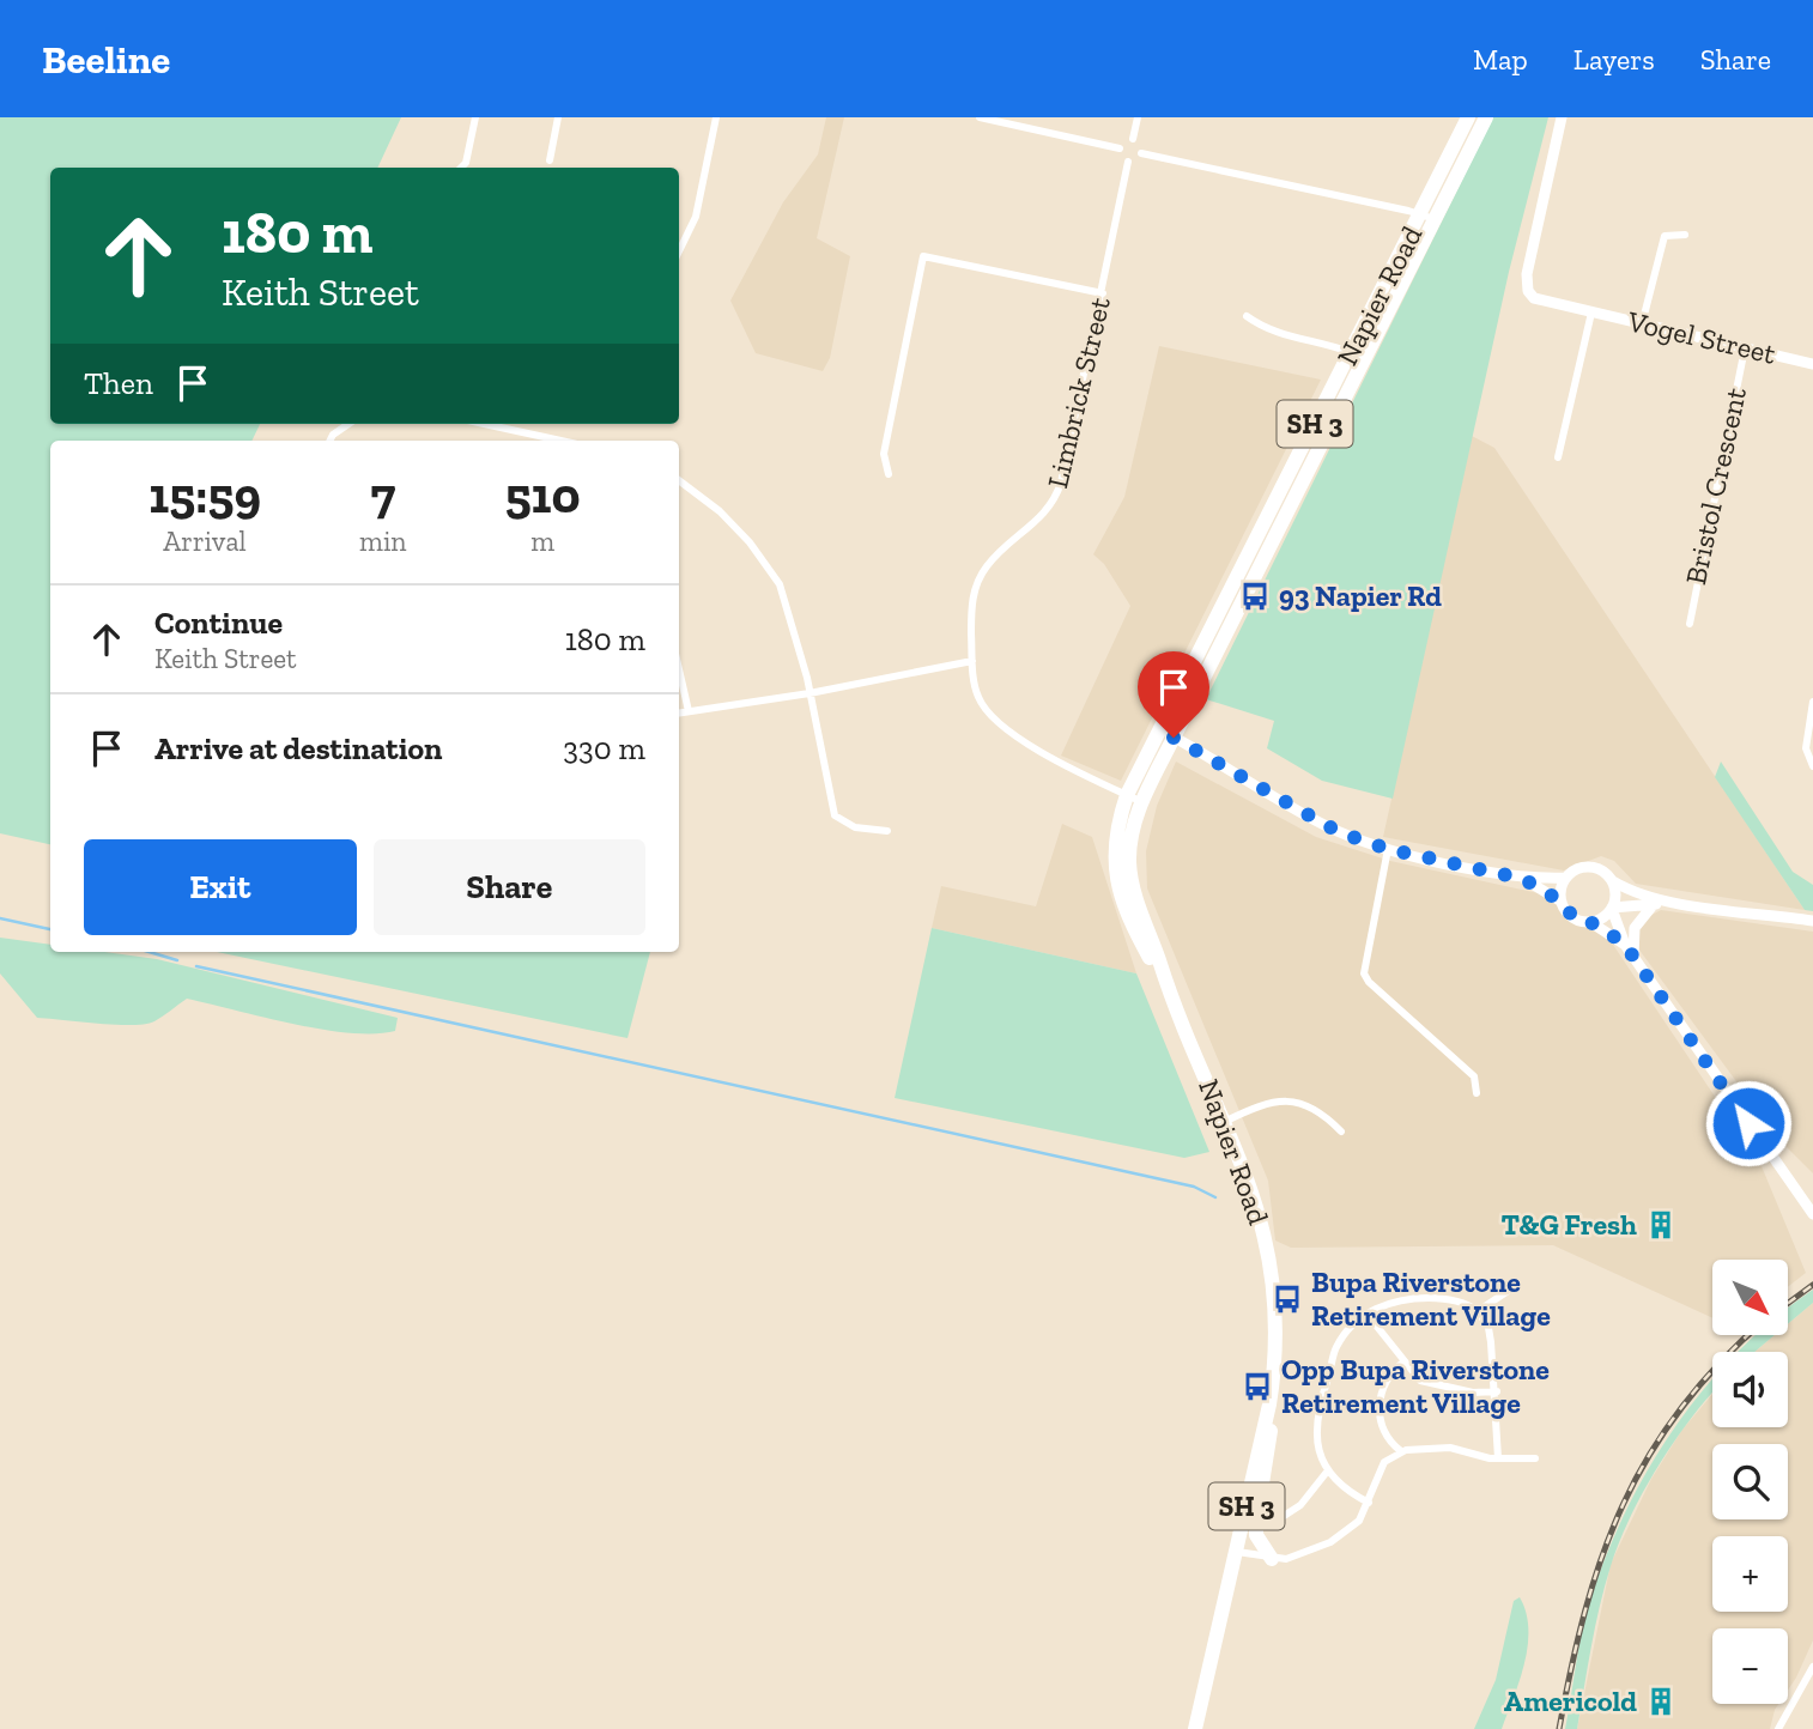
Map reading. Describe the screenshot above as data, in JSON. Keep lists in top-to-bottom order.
{
  "streets": {
    "highway": ["Napier Road", "SH 3"],
    "main road": ["Vogel Street"],
    "street": ["Limbrick Street", "Bristol Crescent"]
  },
  "crossings": [
    ["Napier Road", "Limbrick Street"],
    ["Vogel Street", "Bristol Crescent"]
  ],
  "places": {
    "bus stop": ["93 Napier Rd", "Bupa Riverstone Retirement Village", "Opp Bupa Riverstone Retirement Village"],
    "building": ["T&G Fresh", "Americold"]
  },
  "north": "bottom right",
  "page": {
    "header": "Beeline",
    "nav": ["Map", "Layers", "Share"],
    "turn": ["180 m", "Keith Street"],
    "then": "Then",
    "eta": [
      "15:59",
      "Arrival",
      "7",
      "min",
      "510",
      "m"
    ],
    "list": [
      {
        "name": "Continue",
        "note": "Keith Street",
        "value": "180 m"
      },
      {
        "name": "Arrive at destination",
        "value": "330 m"
      }
    ],
    "buttons": ["Exit", "Share"],
    "map_buttons": ["+", "−"]
  }
}
